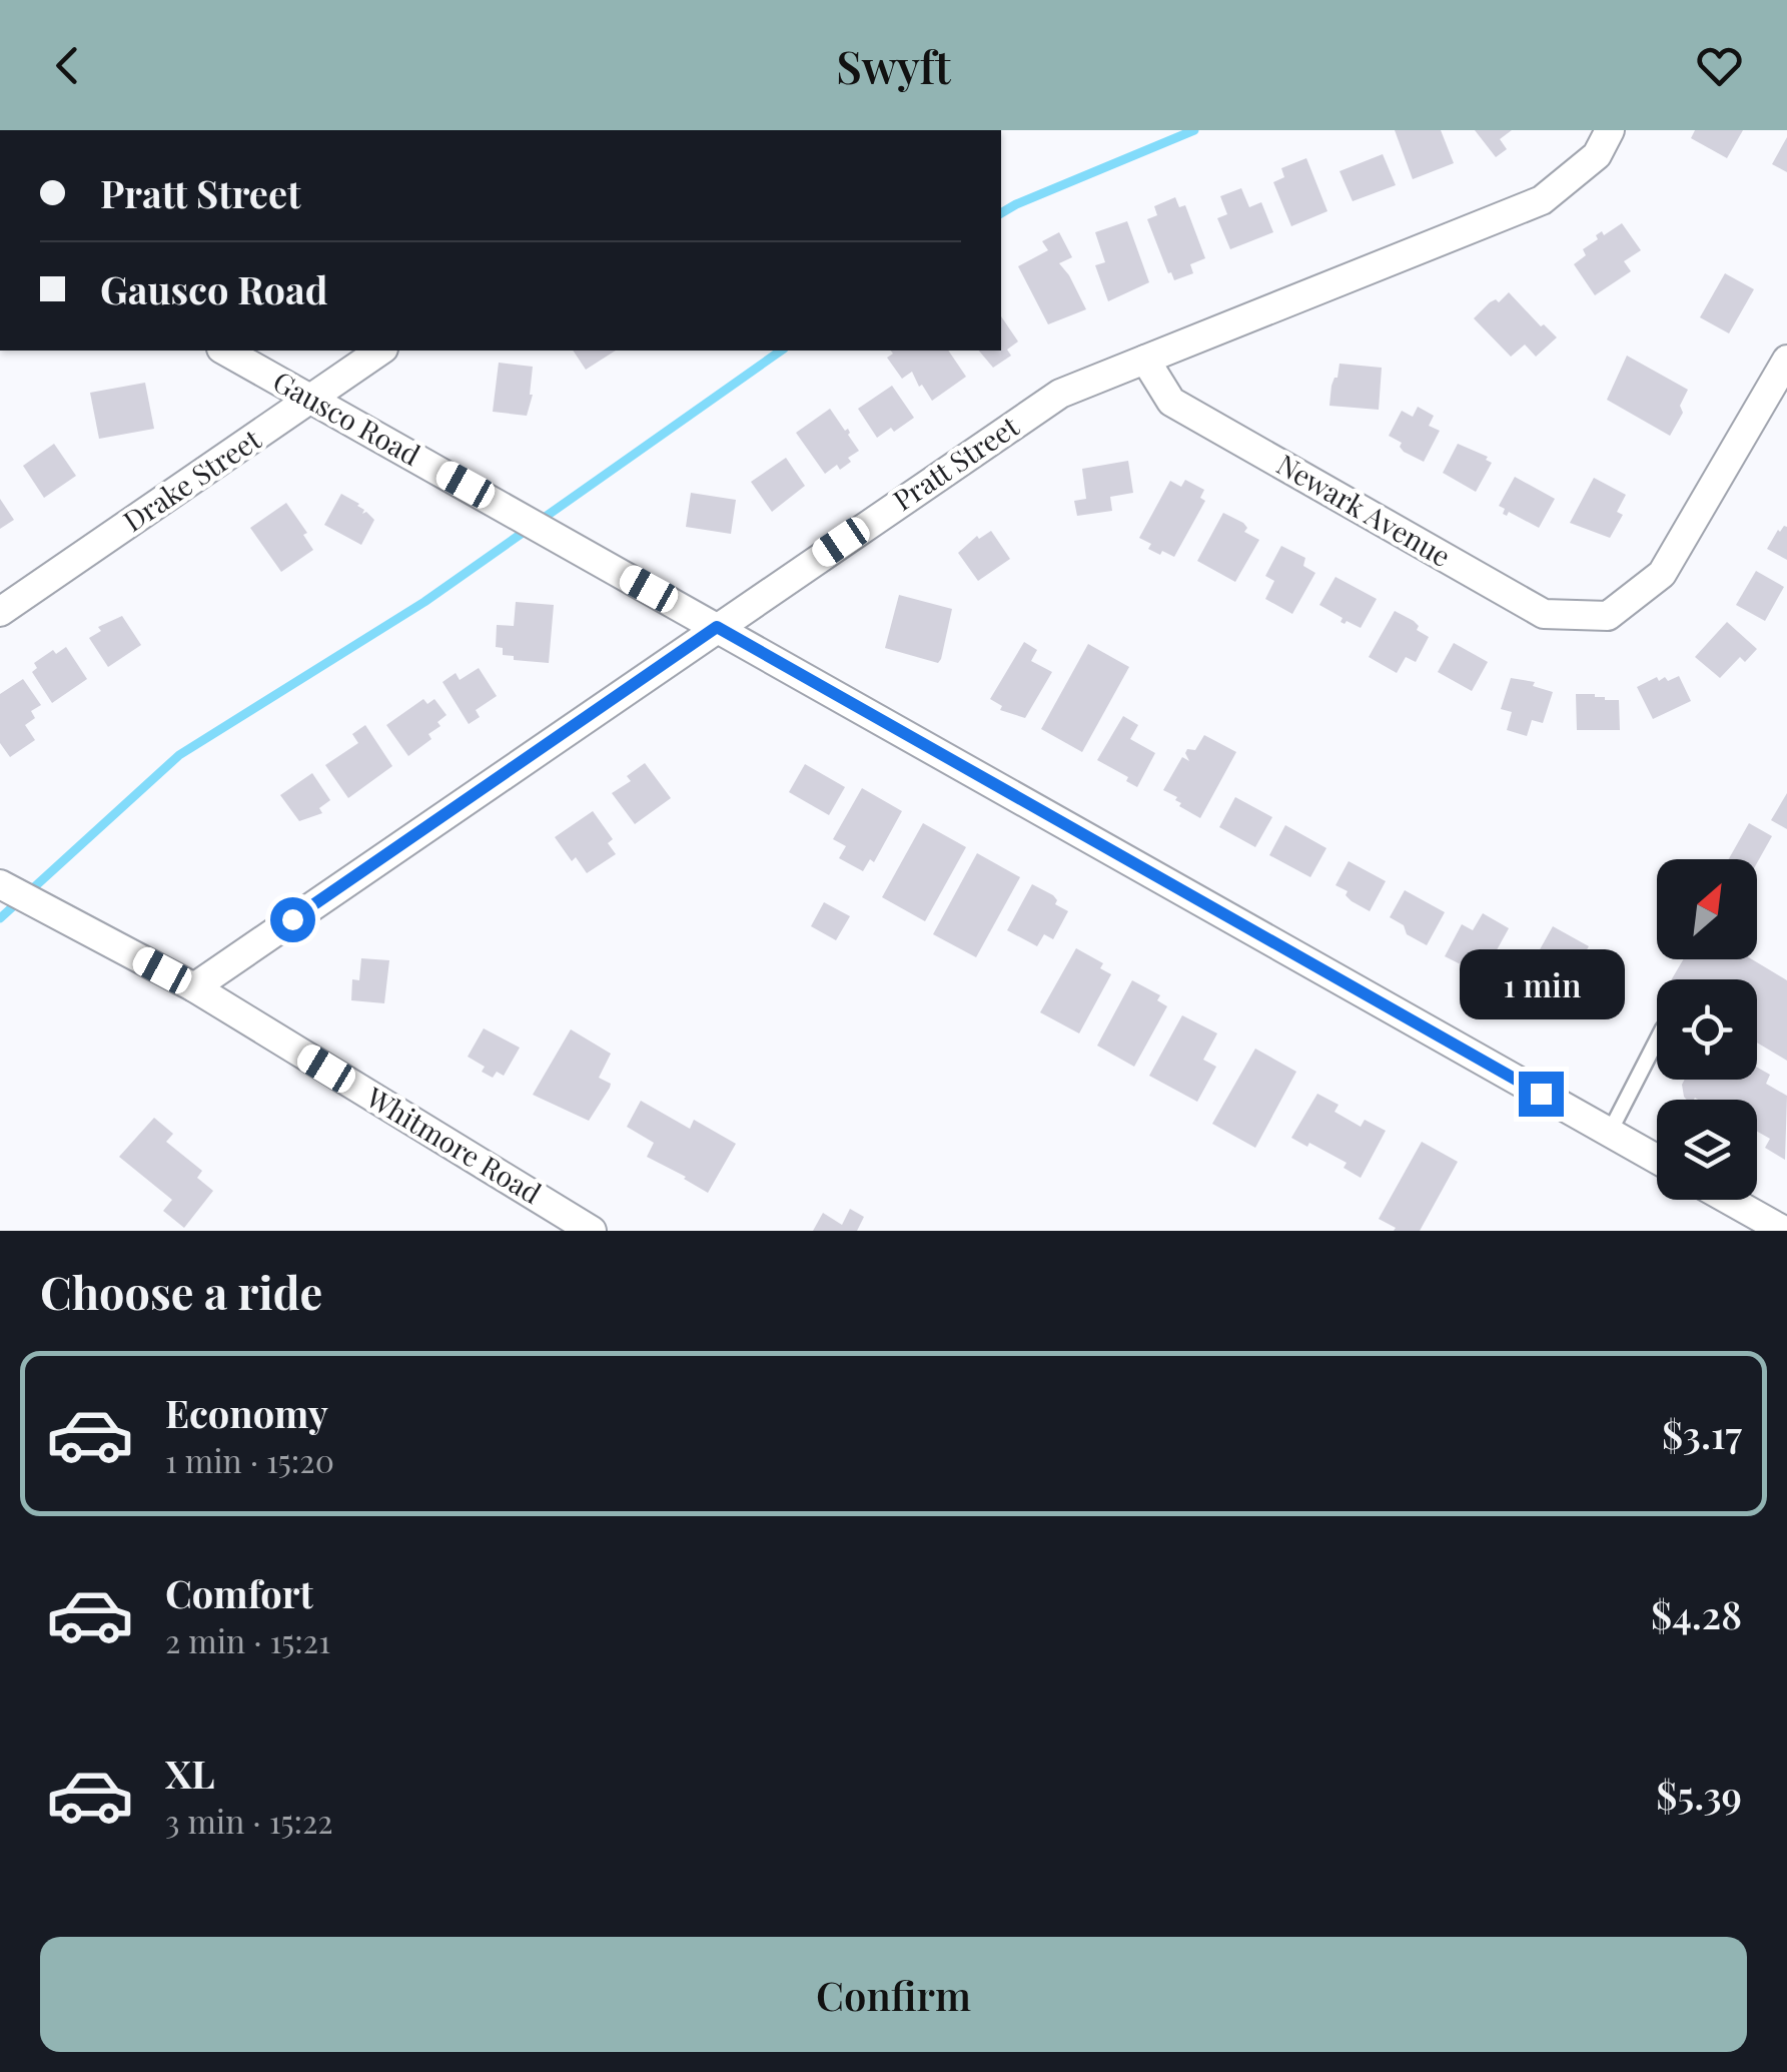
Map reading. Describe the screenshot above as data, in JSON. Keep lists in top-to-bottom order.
{
  "streets": {
    "street": [
      "Gausco Road",
      "Pratt Street",
      "Drake Street",
      "Newark Avenue",
      "Whitmore Road"
    ]
  },
  "crossings": [
    ["Gausco Road", "Pratt Street"],
    ["Gausco Road", "Drake Street"],
    ["Pratt Street", "Newark Avenue"],
    ["Pratt Street", "Whitmore Road"]
  ],
  "north": "top right",
  "page": {
    "header": "Swyft",
    "banner": ["Pratt Street", "Gausco Road"],
    "bubble": "1 min",
    "heading": "Choose a ride",
    "list": [
      {
        "name": "Economy",
        "note": "1 min · 15:20",
        "value": "$3.17"
      },
      {
        "name": "Comfort",
        "note": "2 min · 15:21",
        "value": "$4.28"
      },
      {
        "name": "XL",
        "note": "3 min · 15:22",
        "value": "$5.39"
      }
    ],
    "buttons": "Confirm"
  }
}
